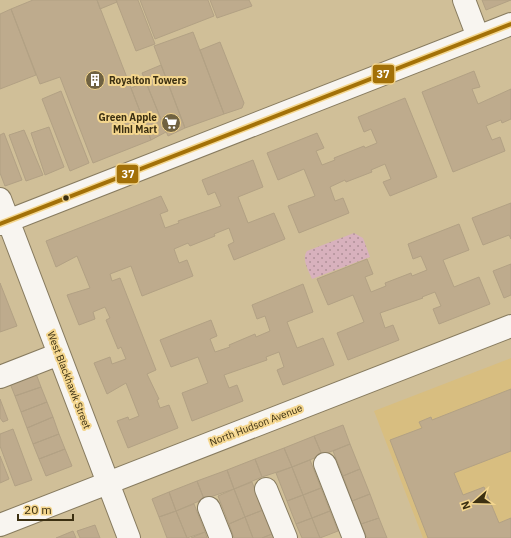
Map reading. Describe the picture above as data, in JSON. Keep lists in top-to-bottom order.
{
  "streets": {
    "street": ["West Blackhawk Street", "North Hudson Avenue"]
  },
  "crossings": [
    ["West Blackhawk Street", "North Hudson Avenue"]
  ],
  "places": {
    "building": ["Royalton Towers"],
    "supermarket": ["Green Apple Mini Mart"]
  },
  "lines": ["transit line 37"],
  "scale_bar": "20 m",
  "north": "left"
}
